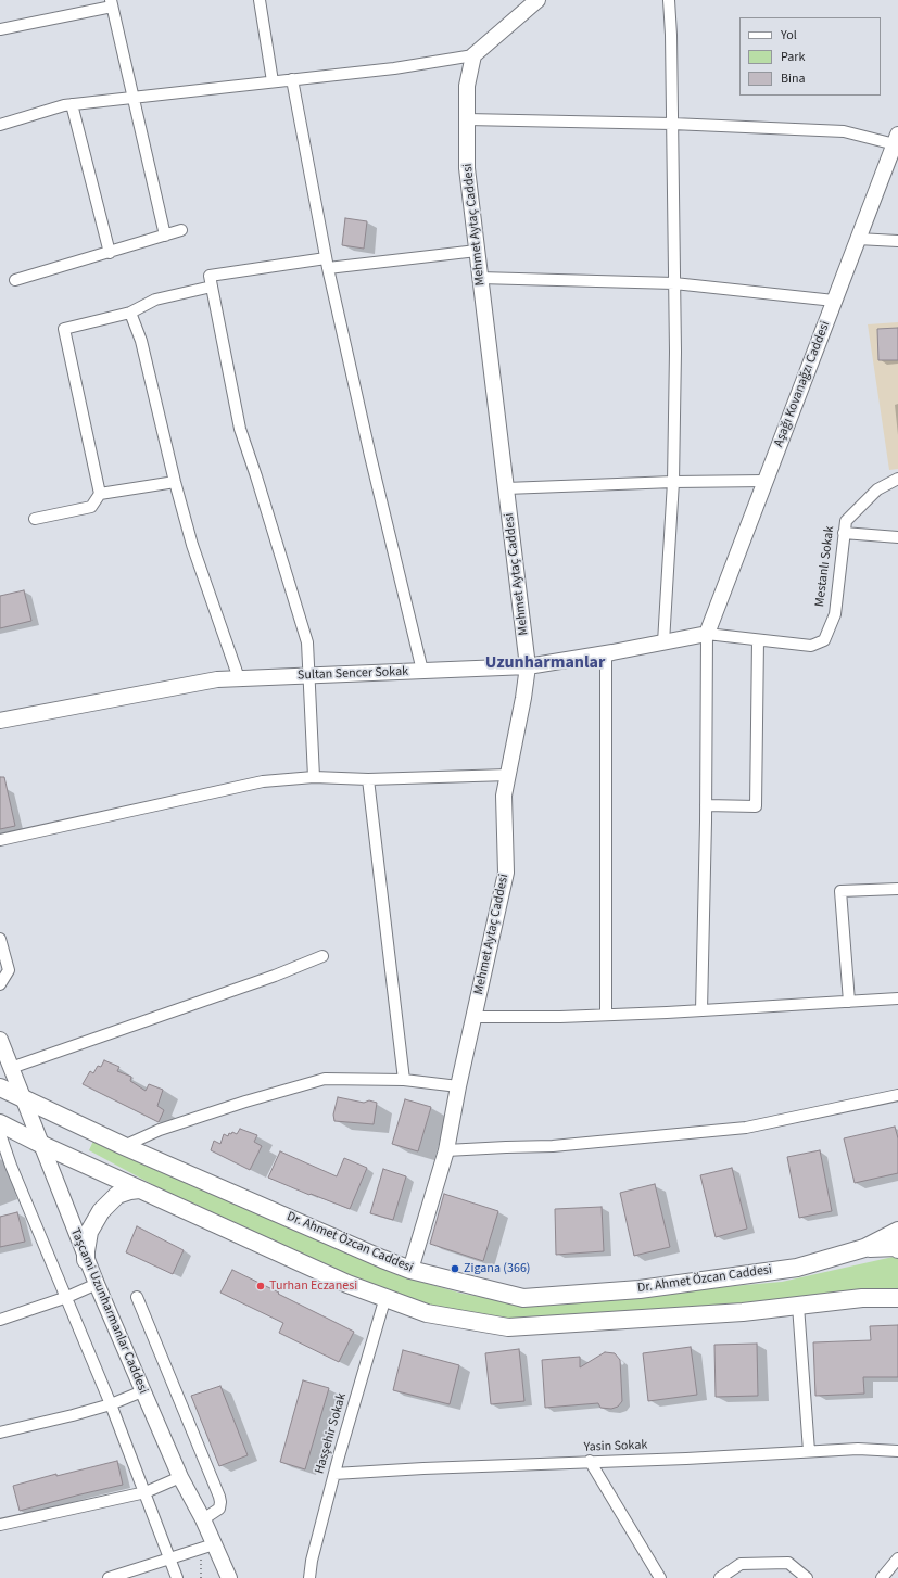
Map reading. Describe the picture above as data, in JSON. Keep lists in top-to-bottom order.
{
  "streets": {
    "main road": ["Dr. Ahmet Özcan Caddesi"],
    "street": [
      "Mehmet Aytaç Caddesi",
      "Aşağı Kovanağzı Caddesi",
      "Mestanlı Sokak",
      "Sultan Sencer Sokak",
      "Taşcami Uzunharmanlar Caddesi",
      "Hasşehir Sokak",
      "Yasin Sokak"
    ]
  },
  "crossings": [
    ["Mehmet Aytaç Caddesi", "Sultan Sencer Sokak"],
    ["Mehmet Aytaç Caddesi", "Dr. Ahmet Özcan Caddesi"],
    ["Aşağı Kovanağzı Caddesi", "Mestanlı Sokak"],
    ["Aşağı Kovanağzı Caddesi", "Sultan Sencer Sokak"],
    ["Mestanlı Sokak", "Sultan Sencer Sokak"],
    ["Dr. Ahmet Özcan Caddesi", "Taşcami Uzunharmanlar Caddesi"],
    ["Hasşehir Sokak", "Yasin Sokak"]
  ],
  "districts": ["Uzunharmanlar"],
  "places": ["Zigana (366)", "Turhan Eczanesi"],
  "legend": ["Yol", "Park", "Bina"]
}
